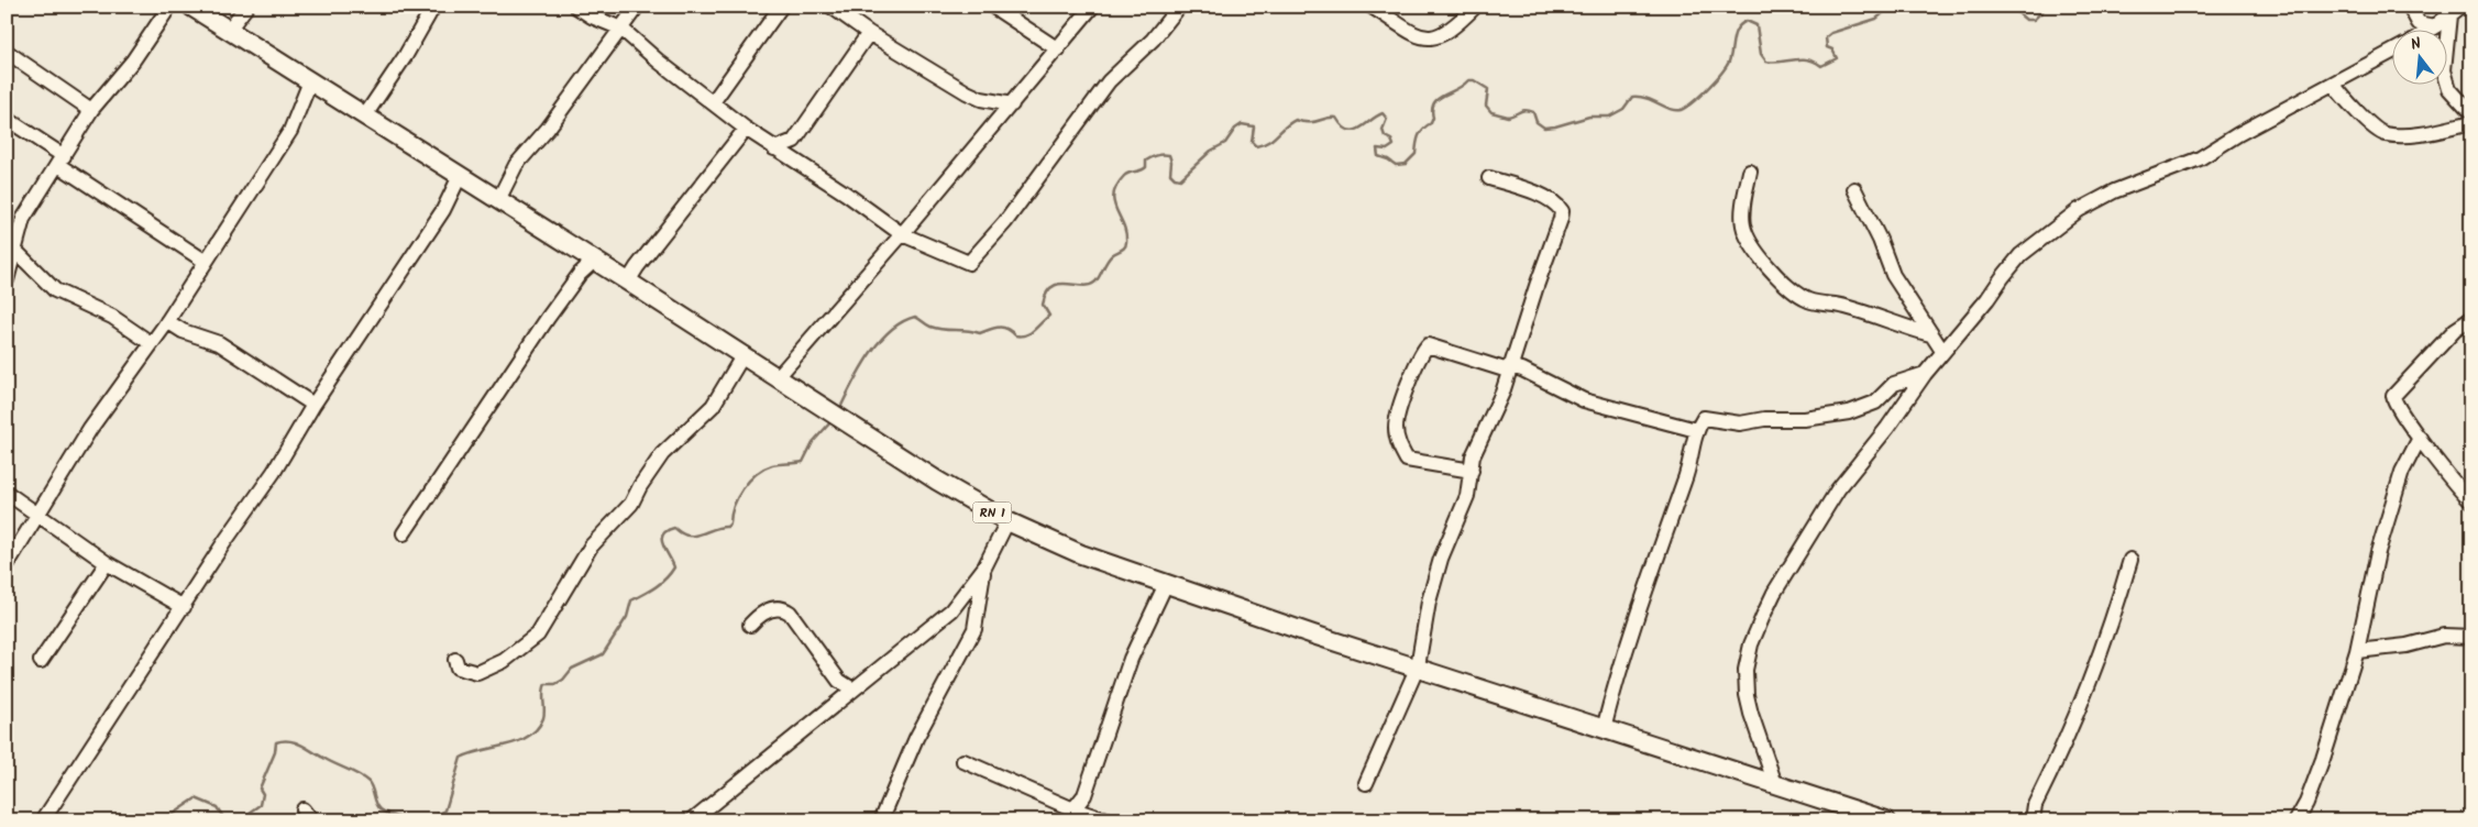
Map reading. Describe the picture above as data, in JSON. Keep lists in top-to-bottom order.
{
  "streets": {
    "main road": ["RN 1"]
  },
  "north": "top"
}
